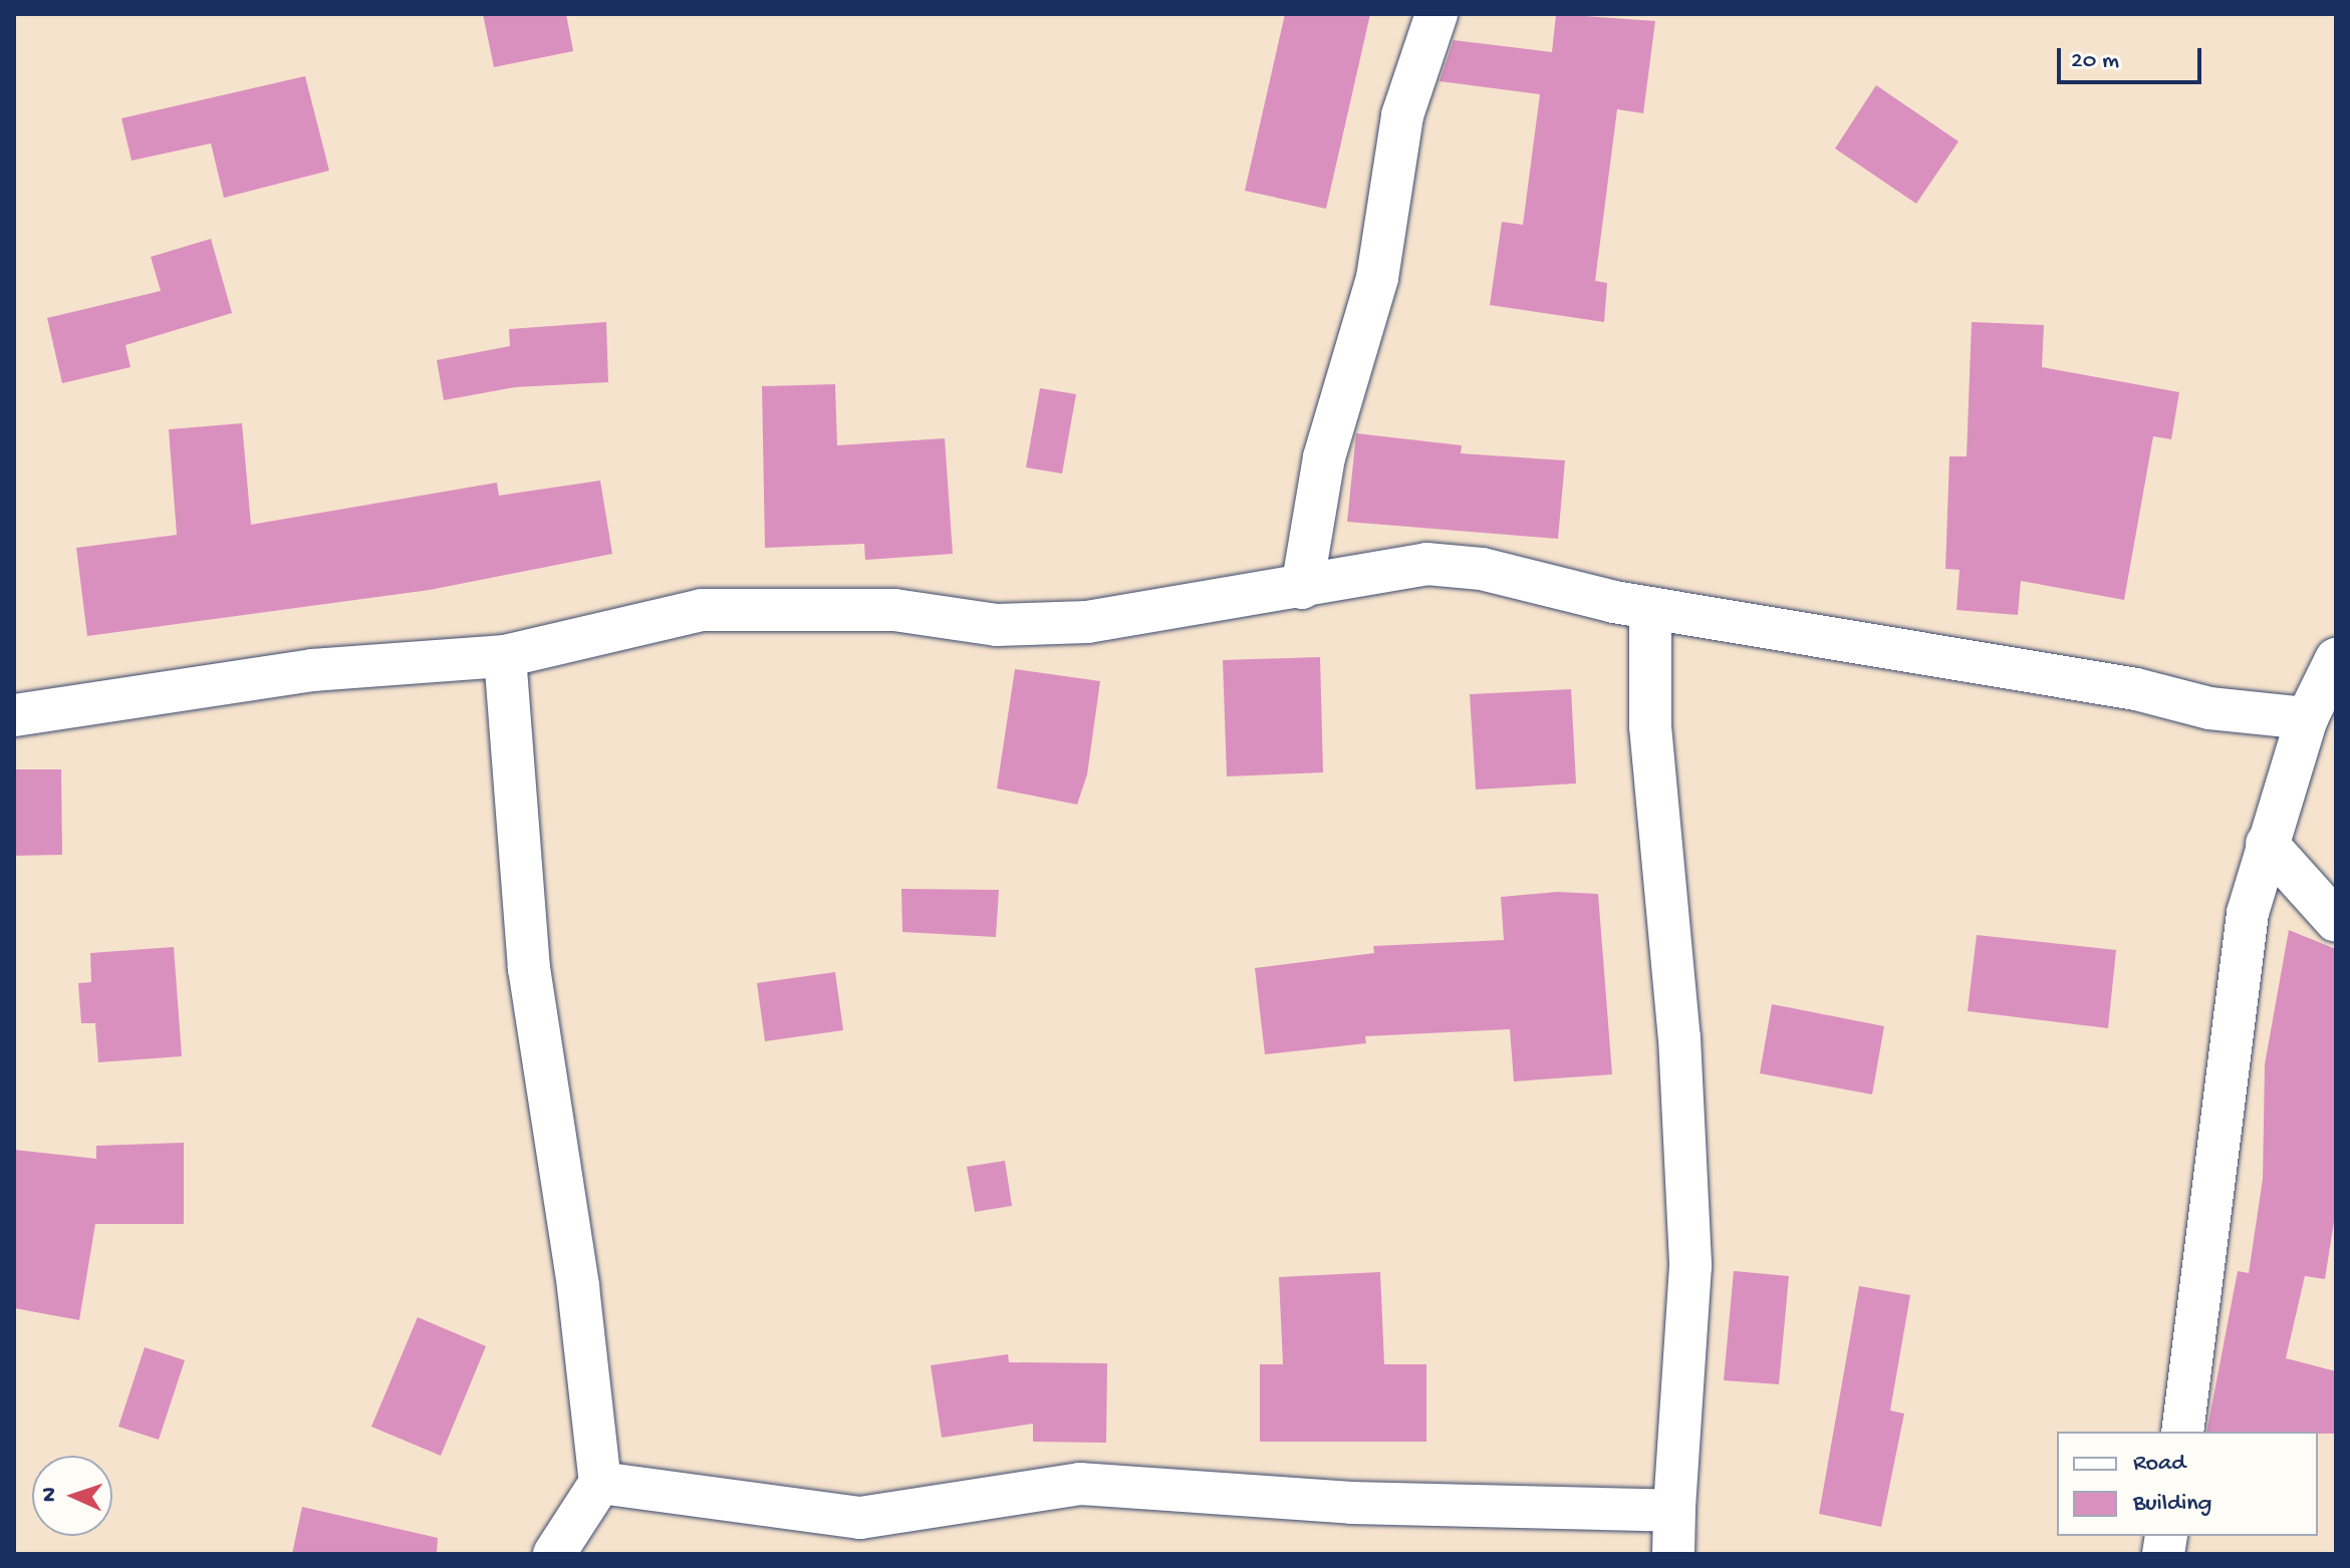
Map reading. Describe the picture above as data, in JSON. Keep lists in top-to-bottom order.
{
  "legend": ["Road", "Building"],
  "scale_bar": "20 m",
  "north": "left"
}
